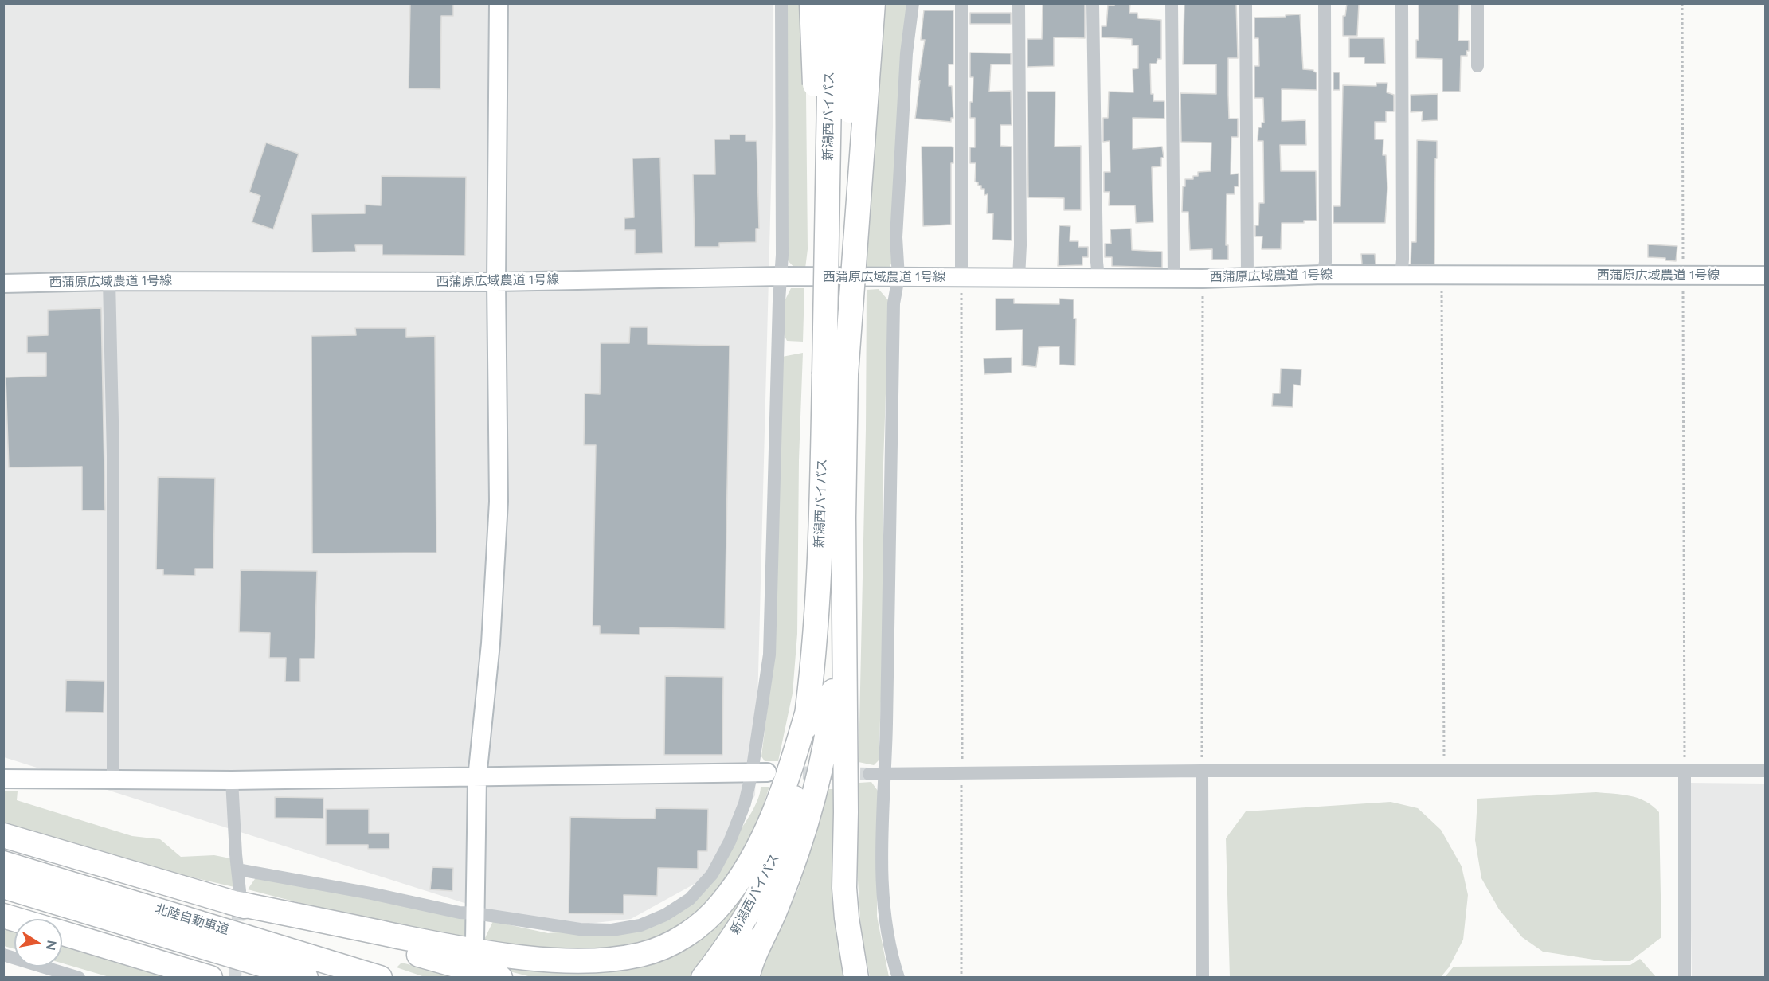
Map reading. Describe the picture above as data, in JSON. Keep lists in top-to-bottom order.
{
  "streets": {
    "highway": ["新潟西バイパス", "北陸自動車道"],
    "street": ["西蒲原広域農道 1号線"]
  },
  "north": "right"
}
